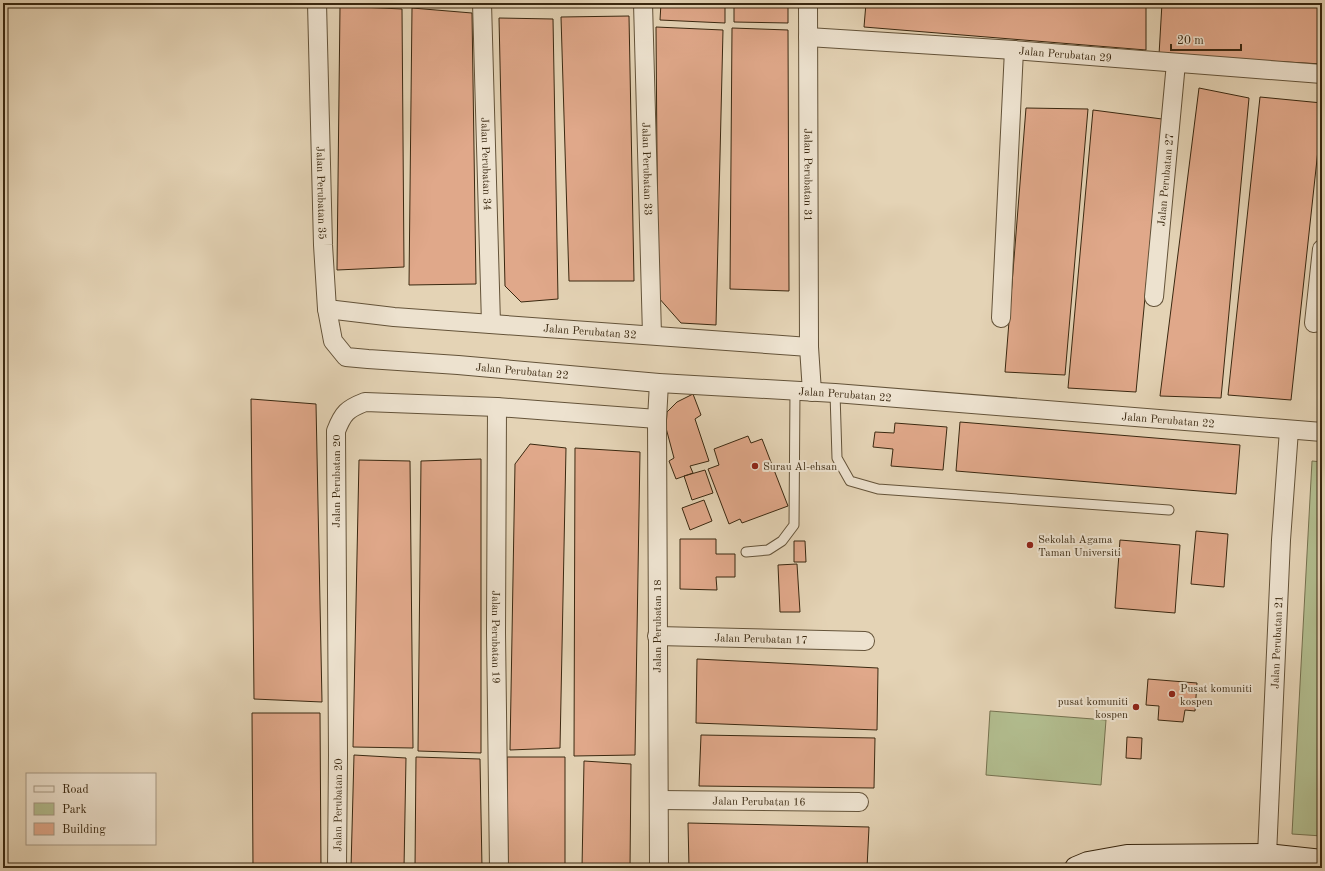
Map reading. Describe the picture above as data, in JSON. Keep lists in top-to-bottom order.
{
  "streets": {
    "street": [
      "Jalan Perubatan 29",
      "Jalan Perubatan 34",
      "Jalan Perubatan 33",
      "Jalan Perubatan 31",
      "Jalan Perubatan 27",
      "Jalan Perubatan 35",
      "Jalan Perubatan 32",
      "Jalan Perubatan 22",
      "Jalan Perubatan 20",
      "Jalan Perubatan 18",
      "Jalan Perubatan 19",
      "Jalan Perubatan 17",
      "Jalan Perubatan 21",
      "Jalan Perubatan 16"
    ]
  },
  "crossings": [
    ["Jalan Perubatan 29", "Jalan Perubatan 31"],
    ["Jalan Perubatan 29", "Jalan Perubatan 27"],
    ["Jalan Perubatan 34", "Jalan Perubatan 32"],
    ["Jalan Perubatan 33", "Jalan Perubatan 32"],
    ["Jalan Perubatan 31", "Jalan Perubatan 32"],
    ["Jalan Perubatan 35", "Jalan Perubatan 32"],
    ["Jalan Perubatan 35", "Jalan Perubatan 22"],
    ["Jalan Perubatan 22", "Jalan Perubatan 18"],
    ["Jalan Perubatan 22", "Jalan Perubatan 21"],
    ["Jalan Perubatan 20", "Jalan Perubatan 18"],
    ["Jalan Perubatan 20", "Jalan Perubatan 19"],
    ["Jalan Perubatan 18", "Jalan Perubatan 17"],
    ["Jalan Perubatan 18", "Jalan Perubatan 16"]
  ],
  "places": [
    "Surau Al-ehsan",
    "Sekolah Agama Taman Universiti",
    "Pusat komuniti kospen",
    "pusat komuniti kospen"
  ],
  "legend": ["Road", "Park", "Building"],
  "scale_bar": "20 m"
}
